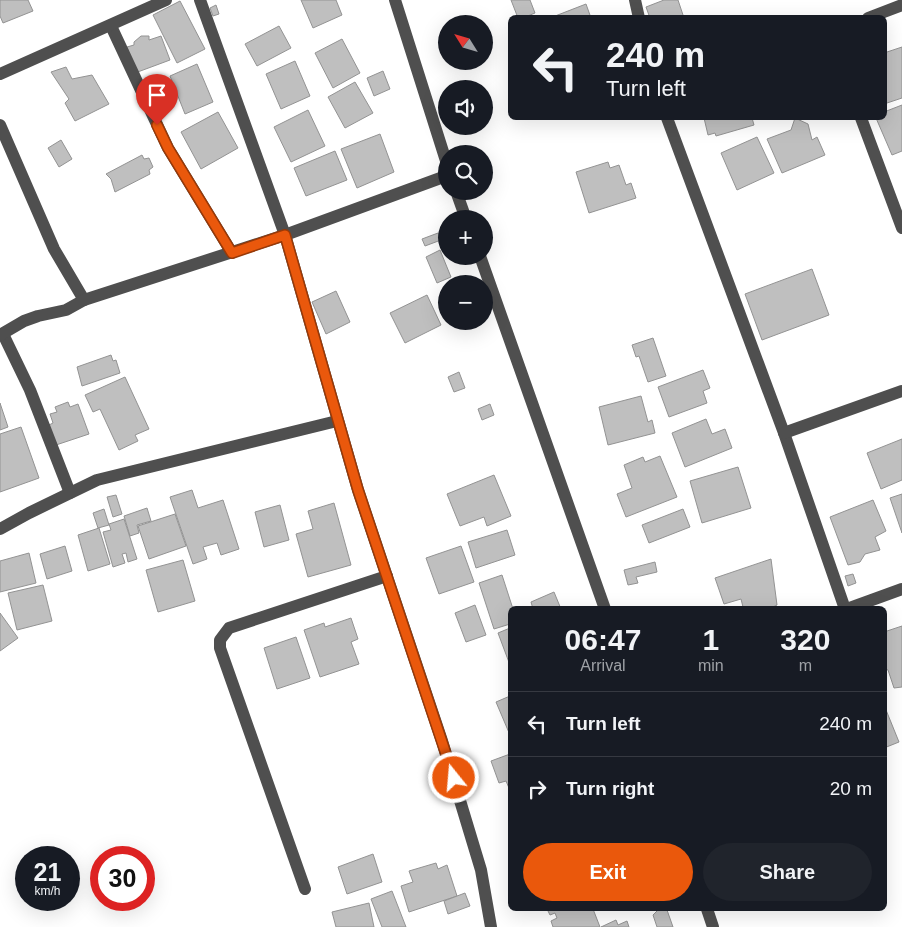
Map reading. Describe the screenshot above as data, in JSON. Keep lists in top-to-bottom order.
{
  "north": "top left",
  "page": {
    "map_buttons": ["+", "−"],
    "turn": ["240 m", "Turn left"],
    "eta": [
      "06:47",
      "Arrival",
      "1",
      "min",
      "320",
      "m"
    ],
    "list": [
      {
        "name": "Turn left",
        "value": "240 m"
      },
      {
        "name": "Turn right",
        "value": "20 m"
      }
    ],
    "buttons": ["Exit", "Share"],
    "speed": "21 km/h",
    "limit": "30"
  }
}
